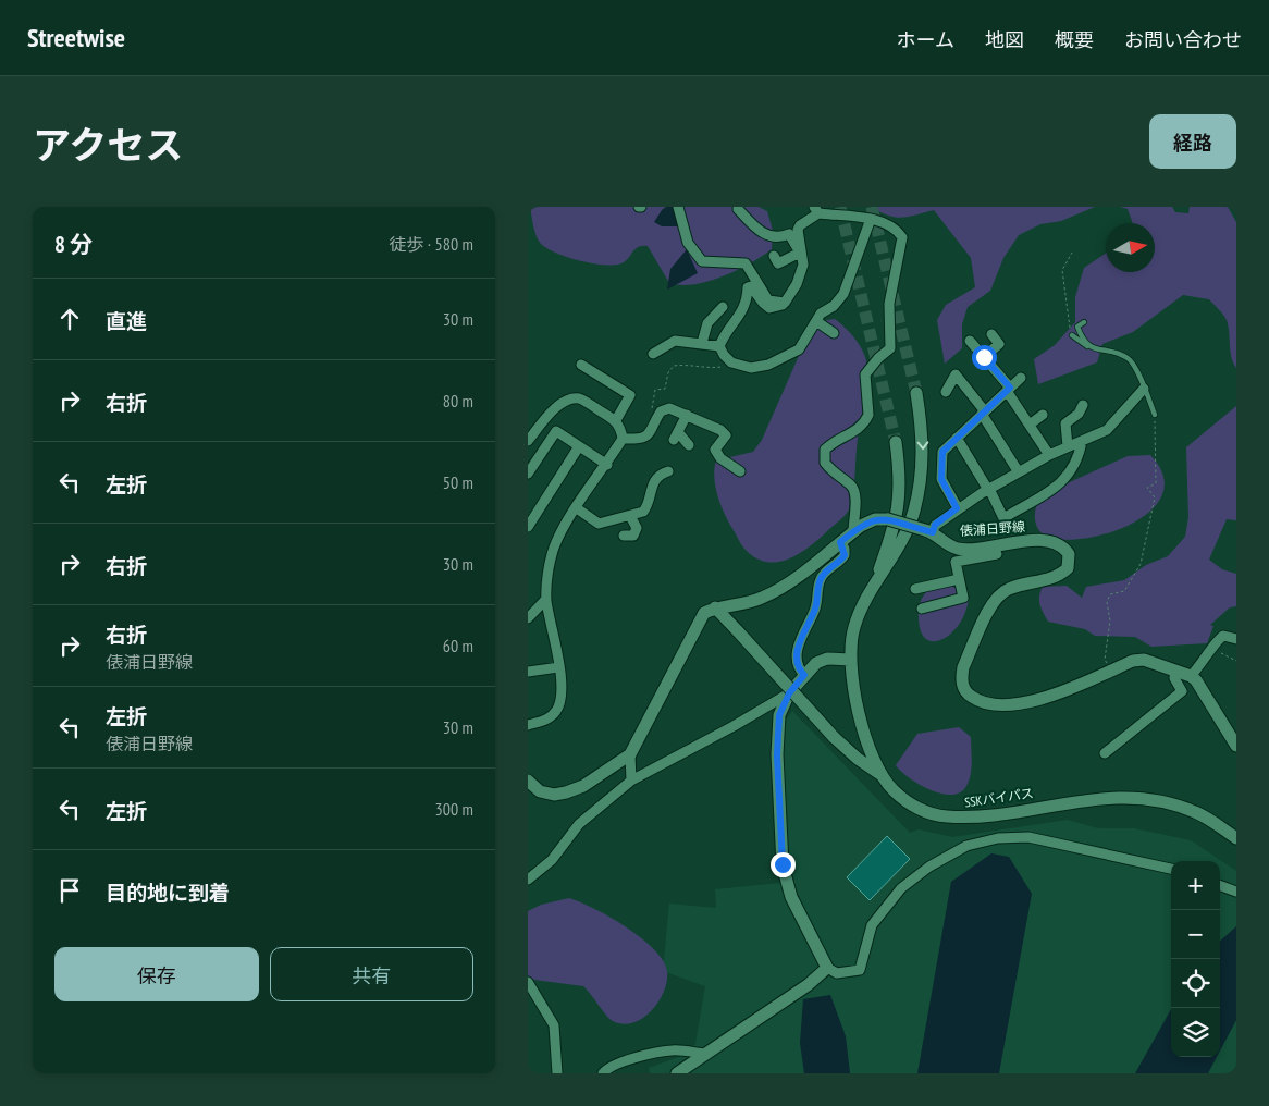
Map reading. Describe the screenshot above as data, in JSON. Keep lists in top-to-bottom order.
{
  "streets": {
    "street": ["俵浦日野線", "SSKバイパス"]
  },
  "north": "right",
  "page": {
    "header": "Streetwise",
    "nav": [
      "ホーム",
      "地図",
      "概要",
      "お問い合わせ"
    ],
    "title": "アクセス",
    "buttons": [
      "経路",
      ["保存", "共有"]
    ],
    "heading": ["8 分", "徒歩 · 580 m"],
    "list": [
      ["直進", "30 m"],
      ["右折", "80 m"],
      ["左折", "50 m"],
      ["右折", "30 m"],
      ["右折", "俵浦日野線", "60 m"],
      ["左折", "俵浦日野線", "30 m"],
      ["左折", "300 m"],
      "目的地に到着"
    ],
    "map_buttons": ["+", "−"]
  }
}
